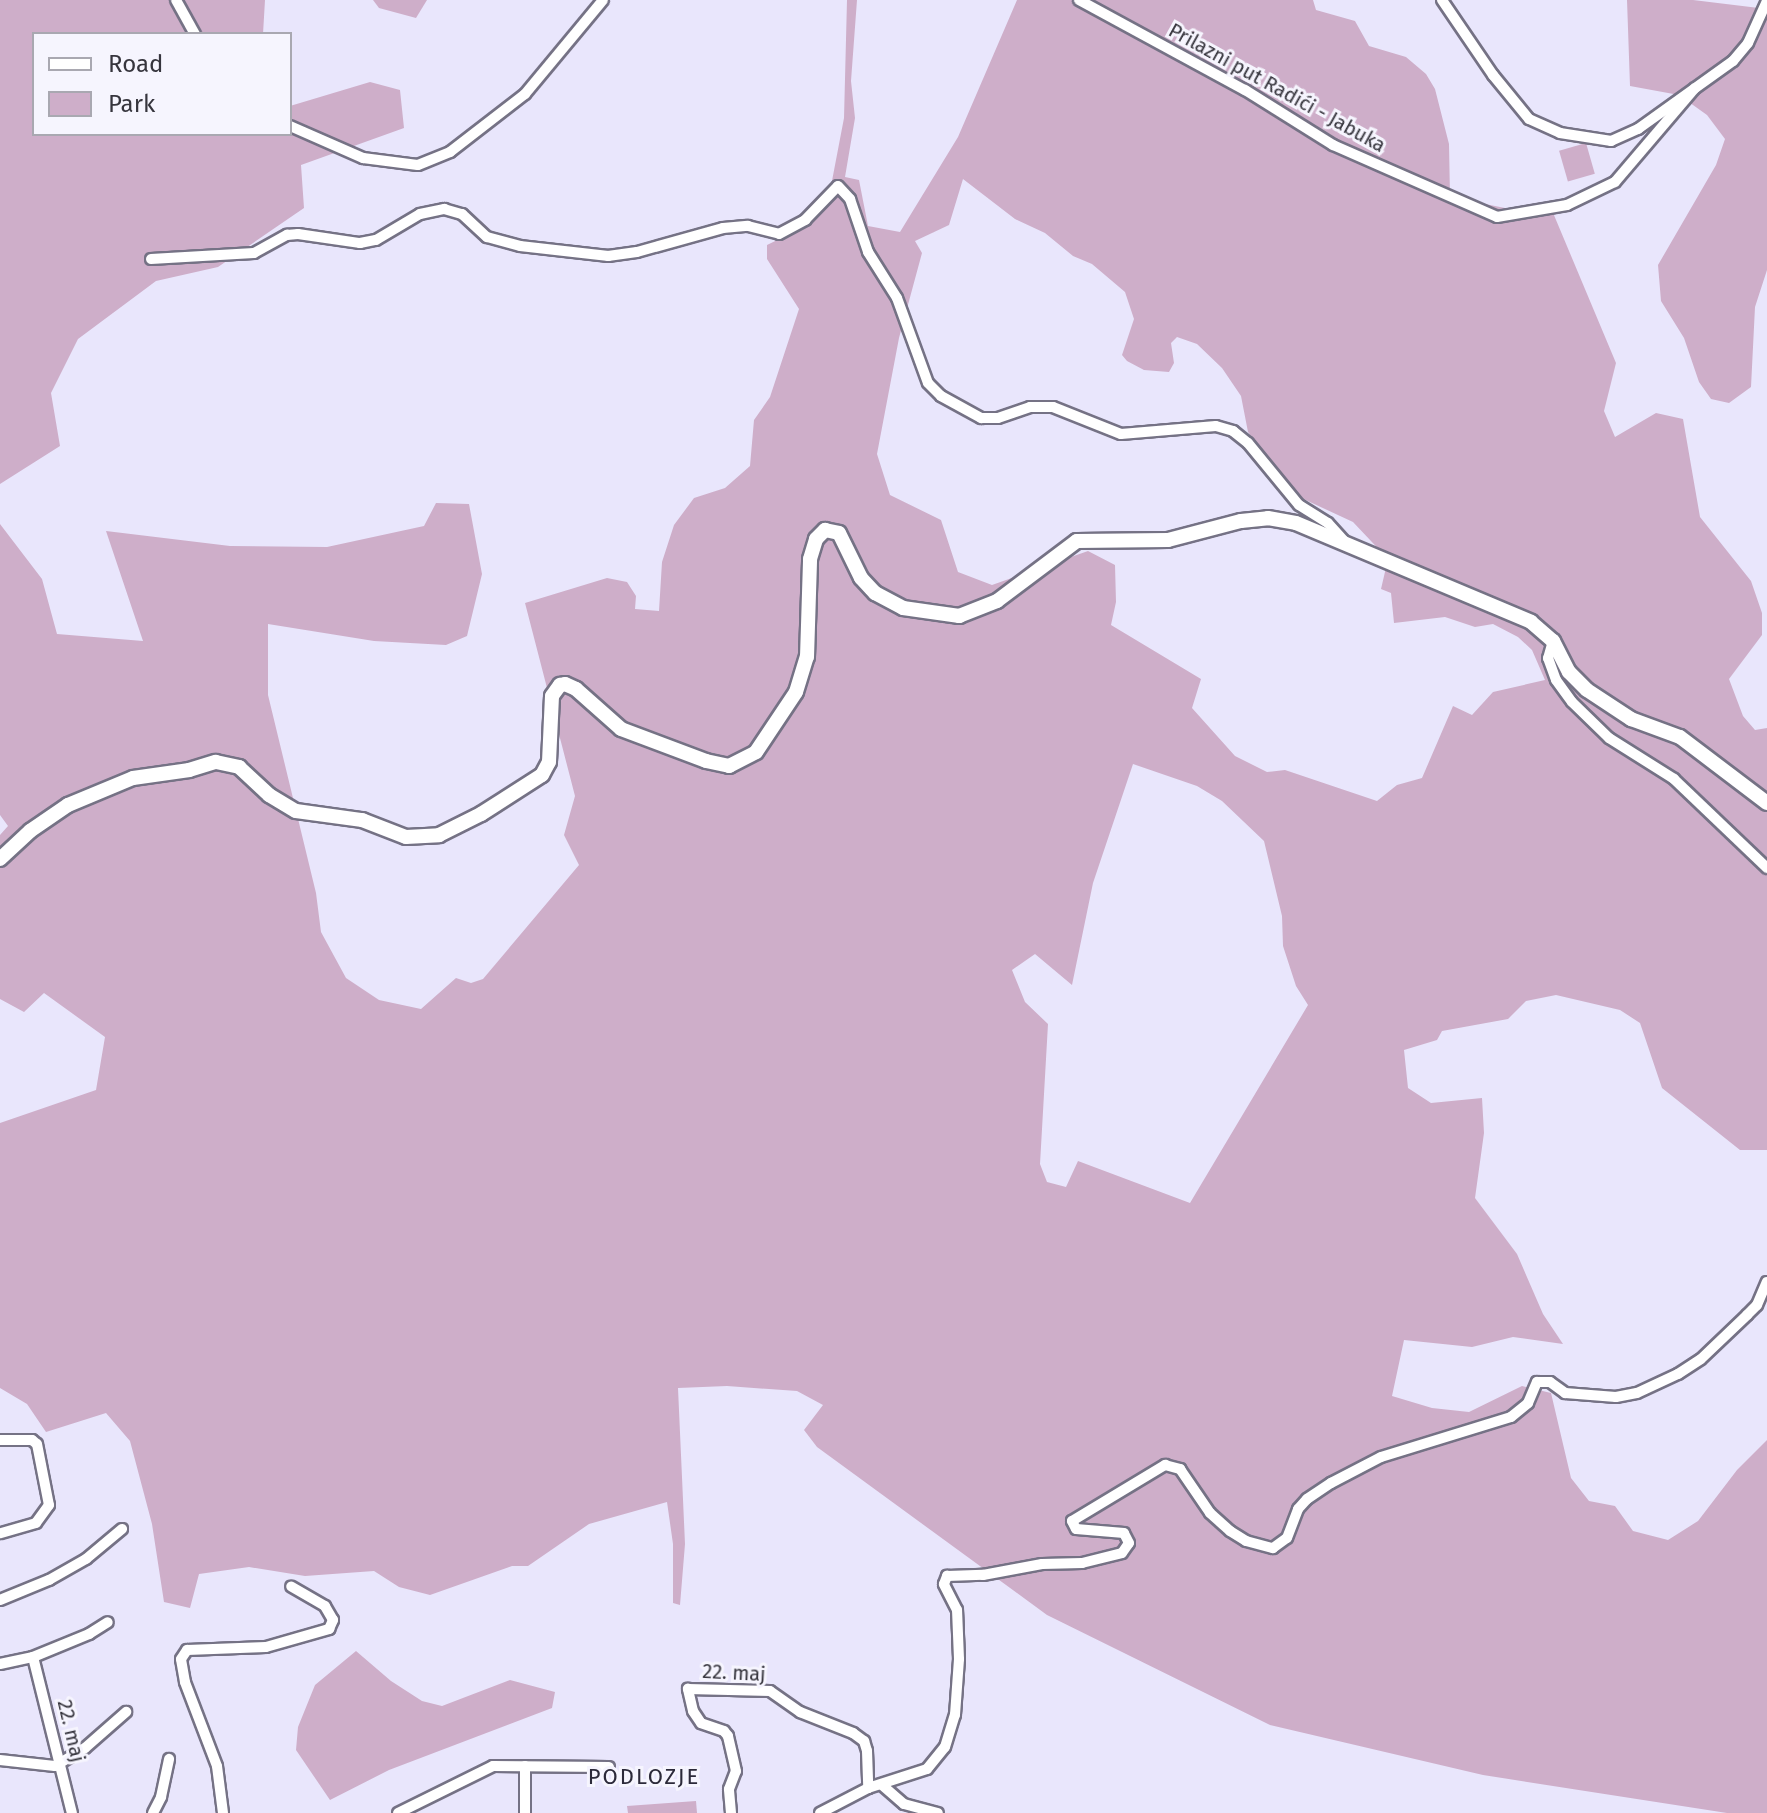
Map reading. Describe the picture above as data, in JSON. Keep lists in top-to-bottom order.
{
  "streets": {
    "street": ["Prilazni put Radići - Jabuka", "22. maj"]
  },
  "districts": ["PODLOZJE"],
  "legend": ["Road", "Park"]
}
